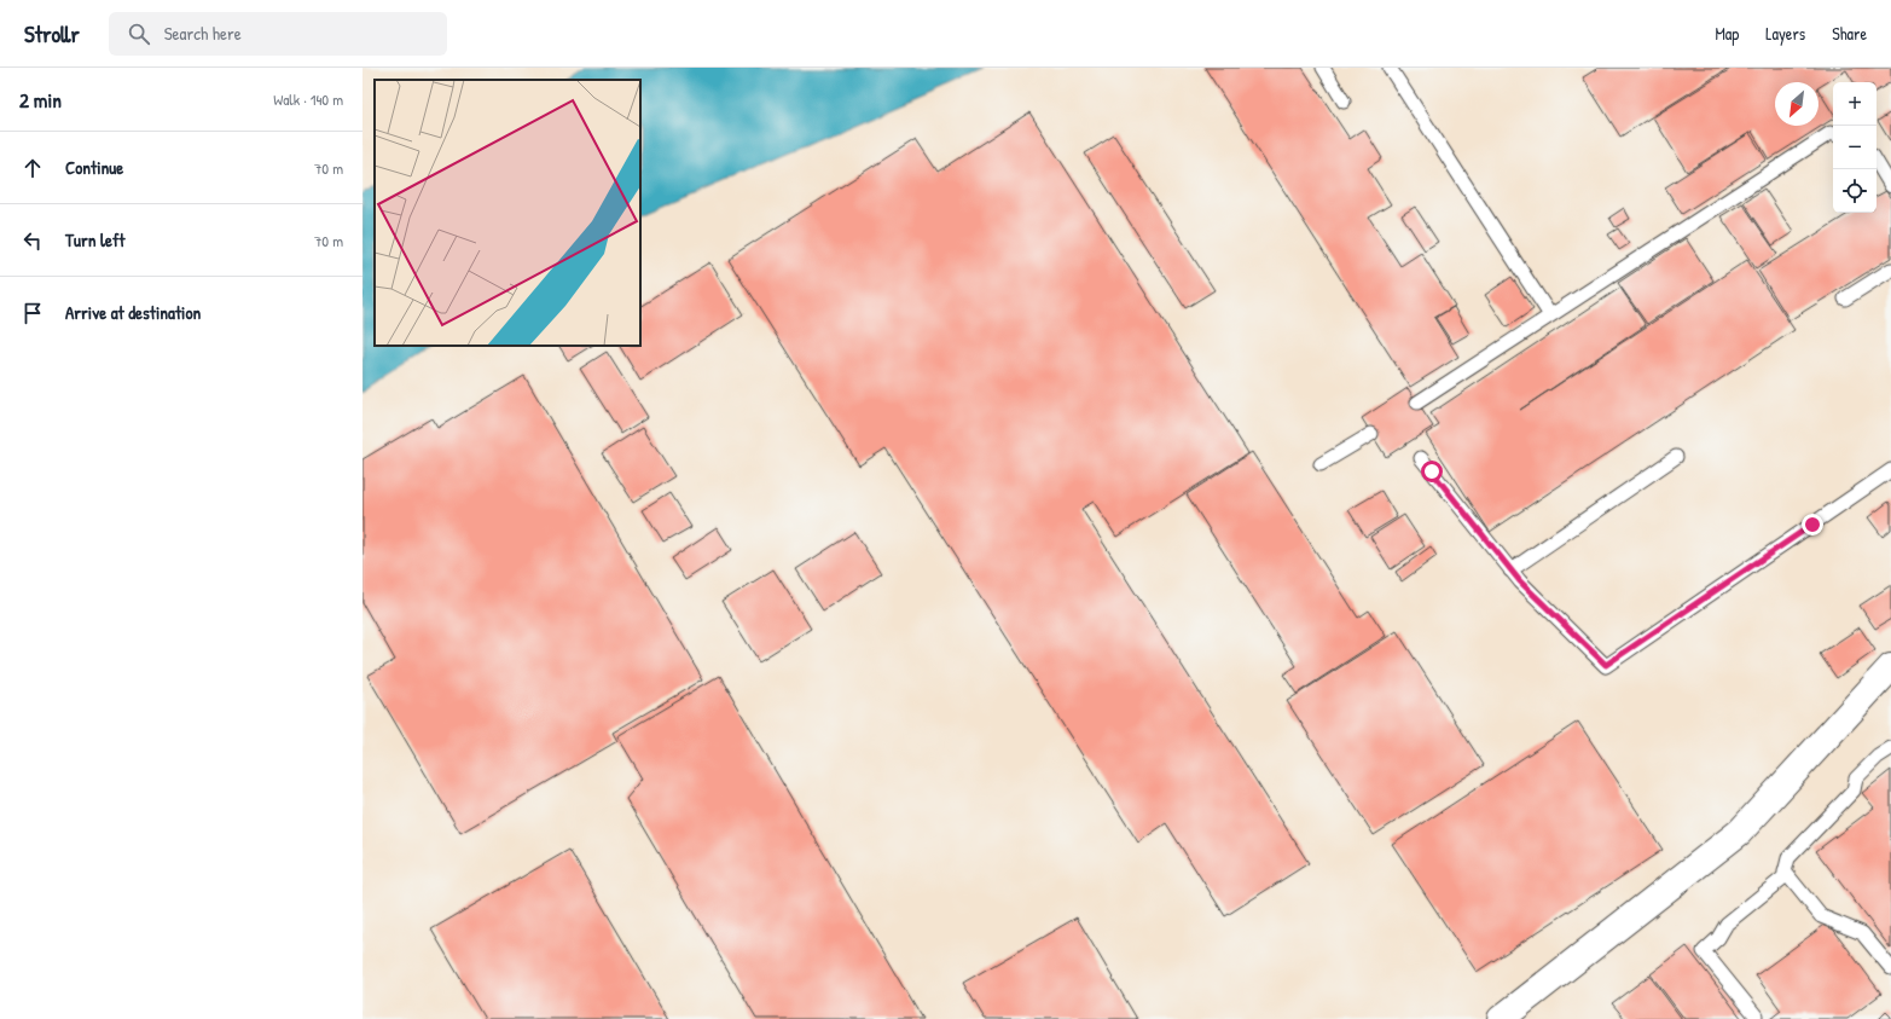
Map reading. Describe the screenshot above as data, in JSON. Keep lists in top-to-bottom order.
{
  "north": "bottom left",
  "page": {
    "header": "Strollr",
    "search": "Search here",
    "nav": ["Map", "Layers", "Share"],
    "heading": ["2 min", "Walk · 140 m"],
    "map_buttons": ["+", "−"],
    "list": [
      ["Continue", "70 m"],
      ["Turn left", "70 m"],
      "Arrive at destination"
    ]
  }
}
